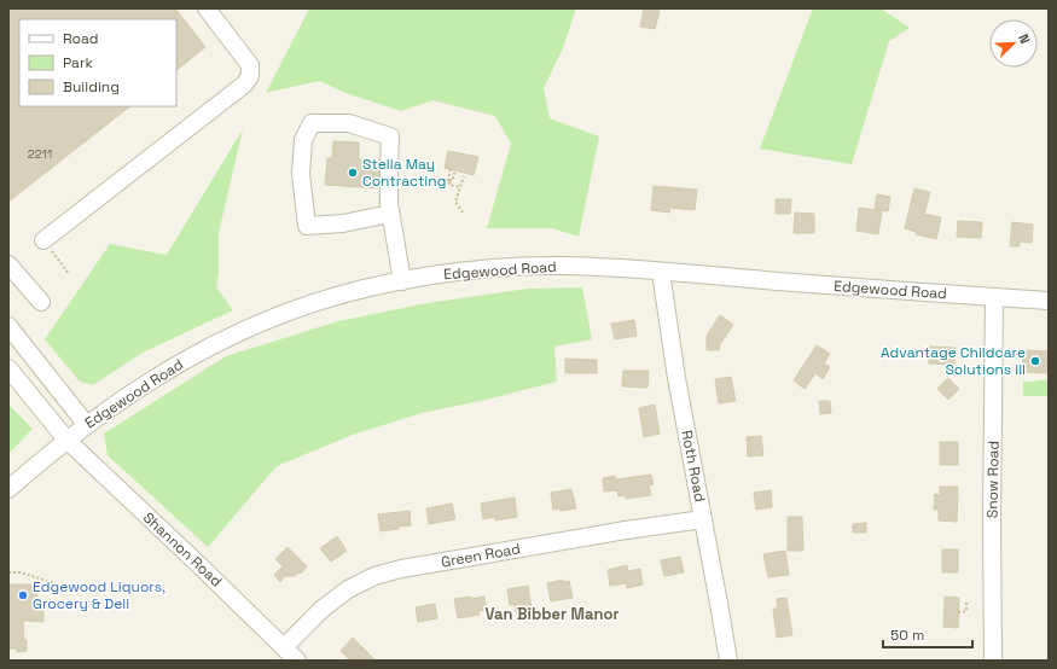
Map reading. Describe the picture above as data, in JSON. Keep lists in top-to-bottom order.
{
  "streets": {
    "street": [
      "Edgewood Road",
      "Roth Road",
      "Snow Road",
      "Shannon Road",
      "Green Road"
    ]
  },
  "crossings": [
    ["Edgewood Road", "Roth Road"],
    ["Edgewood Road", "Snow Road"],
    ["Edgewood Road", "Shannon Road"],
    ["Roth Road", "Green Road"],
    ["Shannon Road", "Green Road"]
  ],
  "districts": ["Van Bibber Manor"],
  "places": ["Stella May Contracting", "Advantage Childcare Solutions III", "Edgewood Liquors, Grocery & Deli"],
  "house_numbers": ["2211"],
  "legend": ["Road", "Park", "Building"],
  "scale_bar": "50 m",
  "north": "top right"
}
